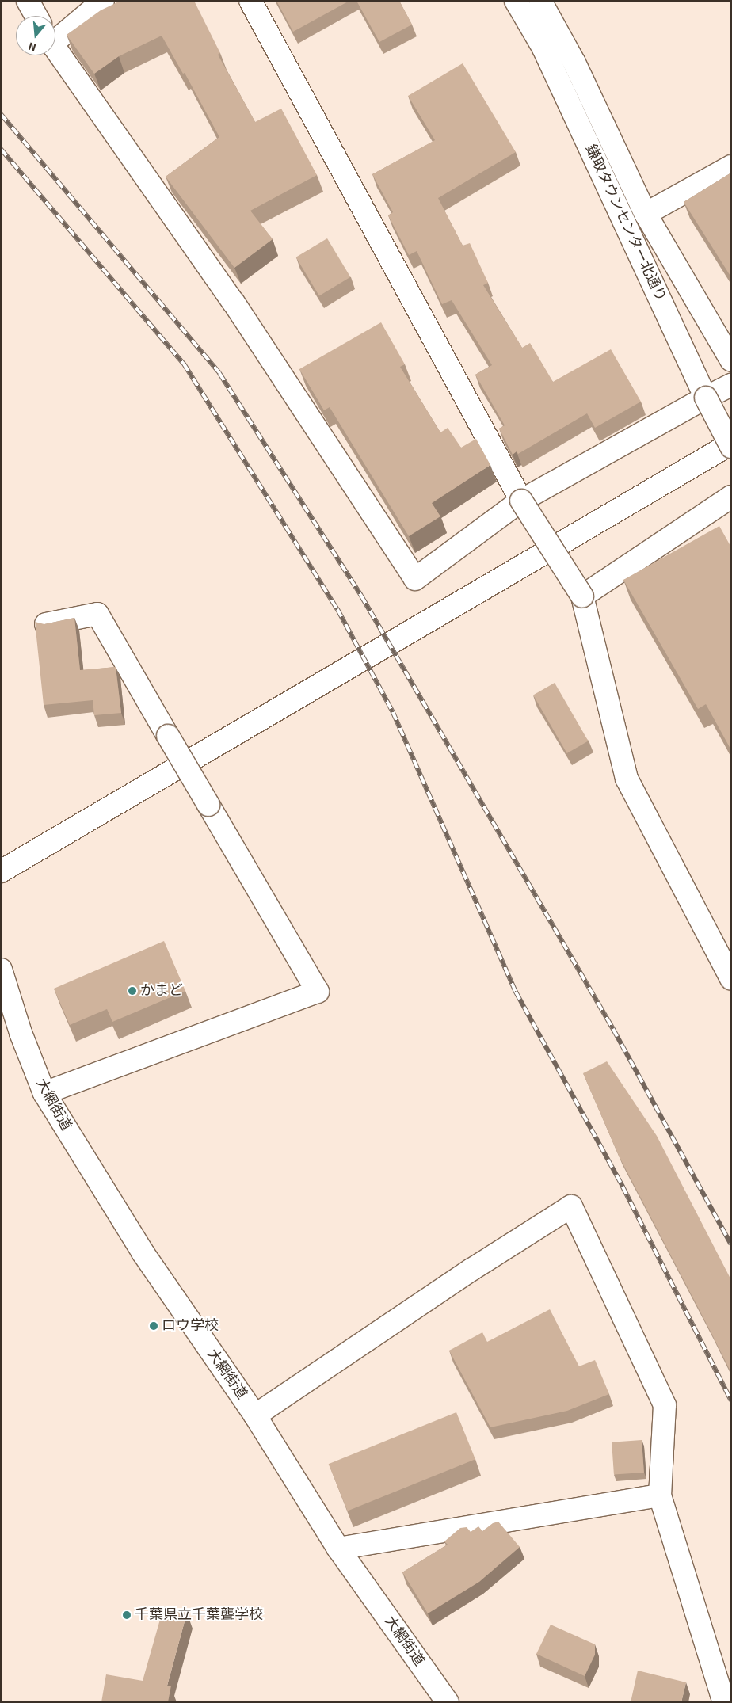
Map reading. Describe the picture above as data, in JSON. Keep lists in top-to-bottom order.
{
  "streets": {
    "street": ["鎌取タウンセンター北通り", "大網街道"]
  },
  "places": ["かまど", "ロウ学校", "千葉県立千葉聾学校"],
  "north": "bottom"
}
